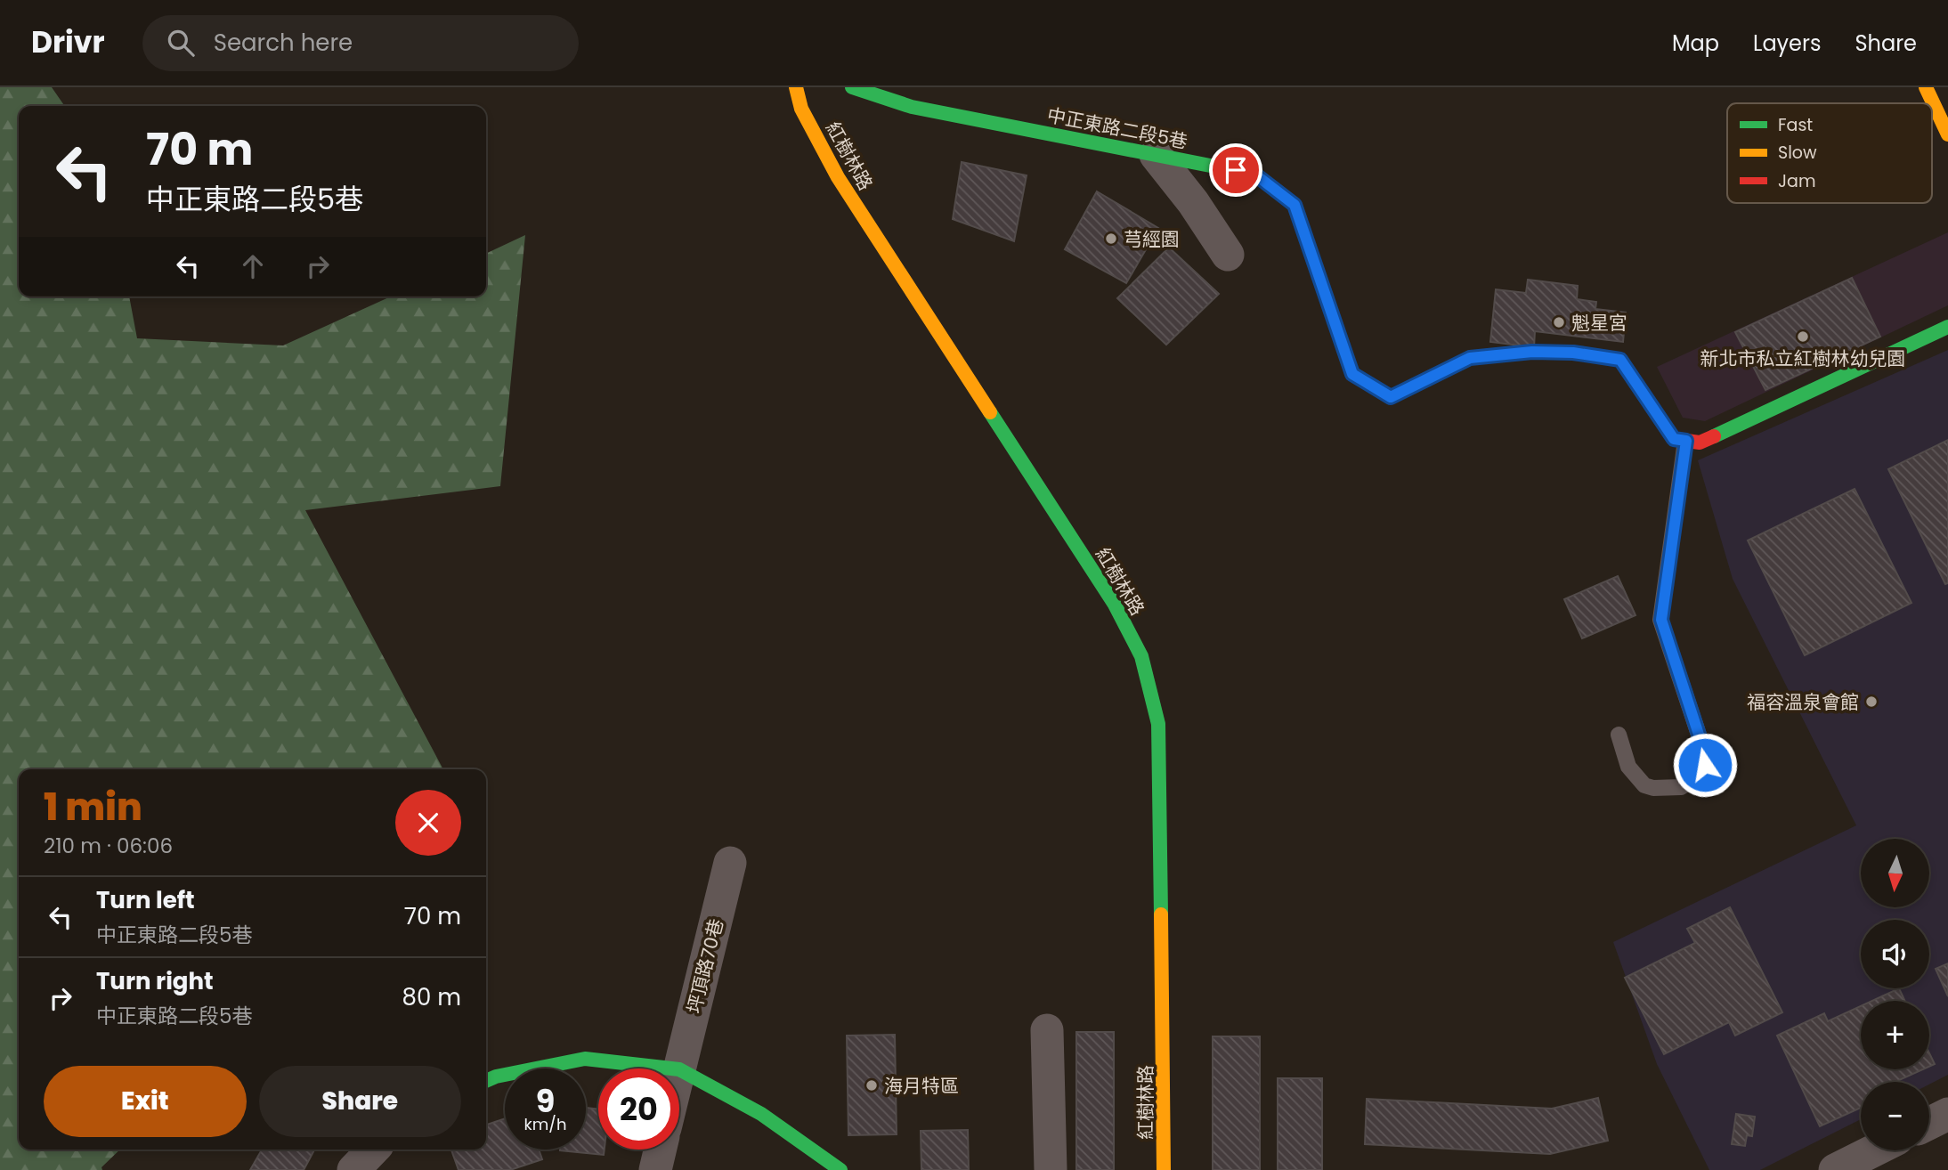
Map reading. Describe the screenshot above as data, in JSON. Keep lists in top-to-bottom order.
{
  "streets": {
    "street": ["中正東路二段5巷", "紅樹林路", "坪頂路70巷"]
  },
  "places": [
    "芎經園",
    "魁星宮",
    "新北市私立紅樹林幼兒園",
    "福容溫泉會館",
    "海月特區"
  ],
  "legend": ["Fast", "Slow", "Jam"],
  "north": "bottom",
  "page": {
    "header": "Drivr",
    "search": "Search here",
    "nav": ["Map", "Layers", "Share"],
    "turn": ["70 m", "中正東路二段5巷"],
    "heading": ["1 min", "210 m · 06:06"],
    "map_buttons": ["+", "−"],
    "list": [
      {
        "name": "Turn left",
        "note": "中正東路二段5巷",
        "value": "70 m"
      },
      {
        "name": "Turn right",
        "note": "中正東路二段5巷",
        "value": "80 m"
      }
    ],
    "buttons": ["Exit", "Share"],
    "speed": "9 km/h",
    "limit": "20"
  }
}
